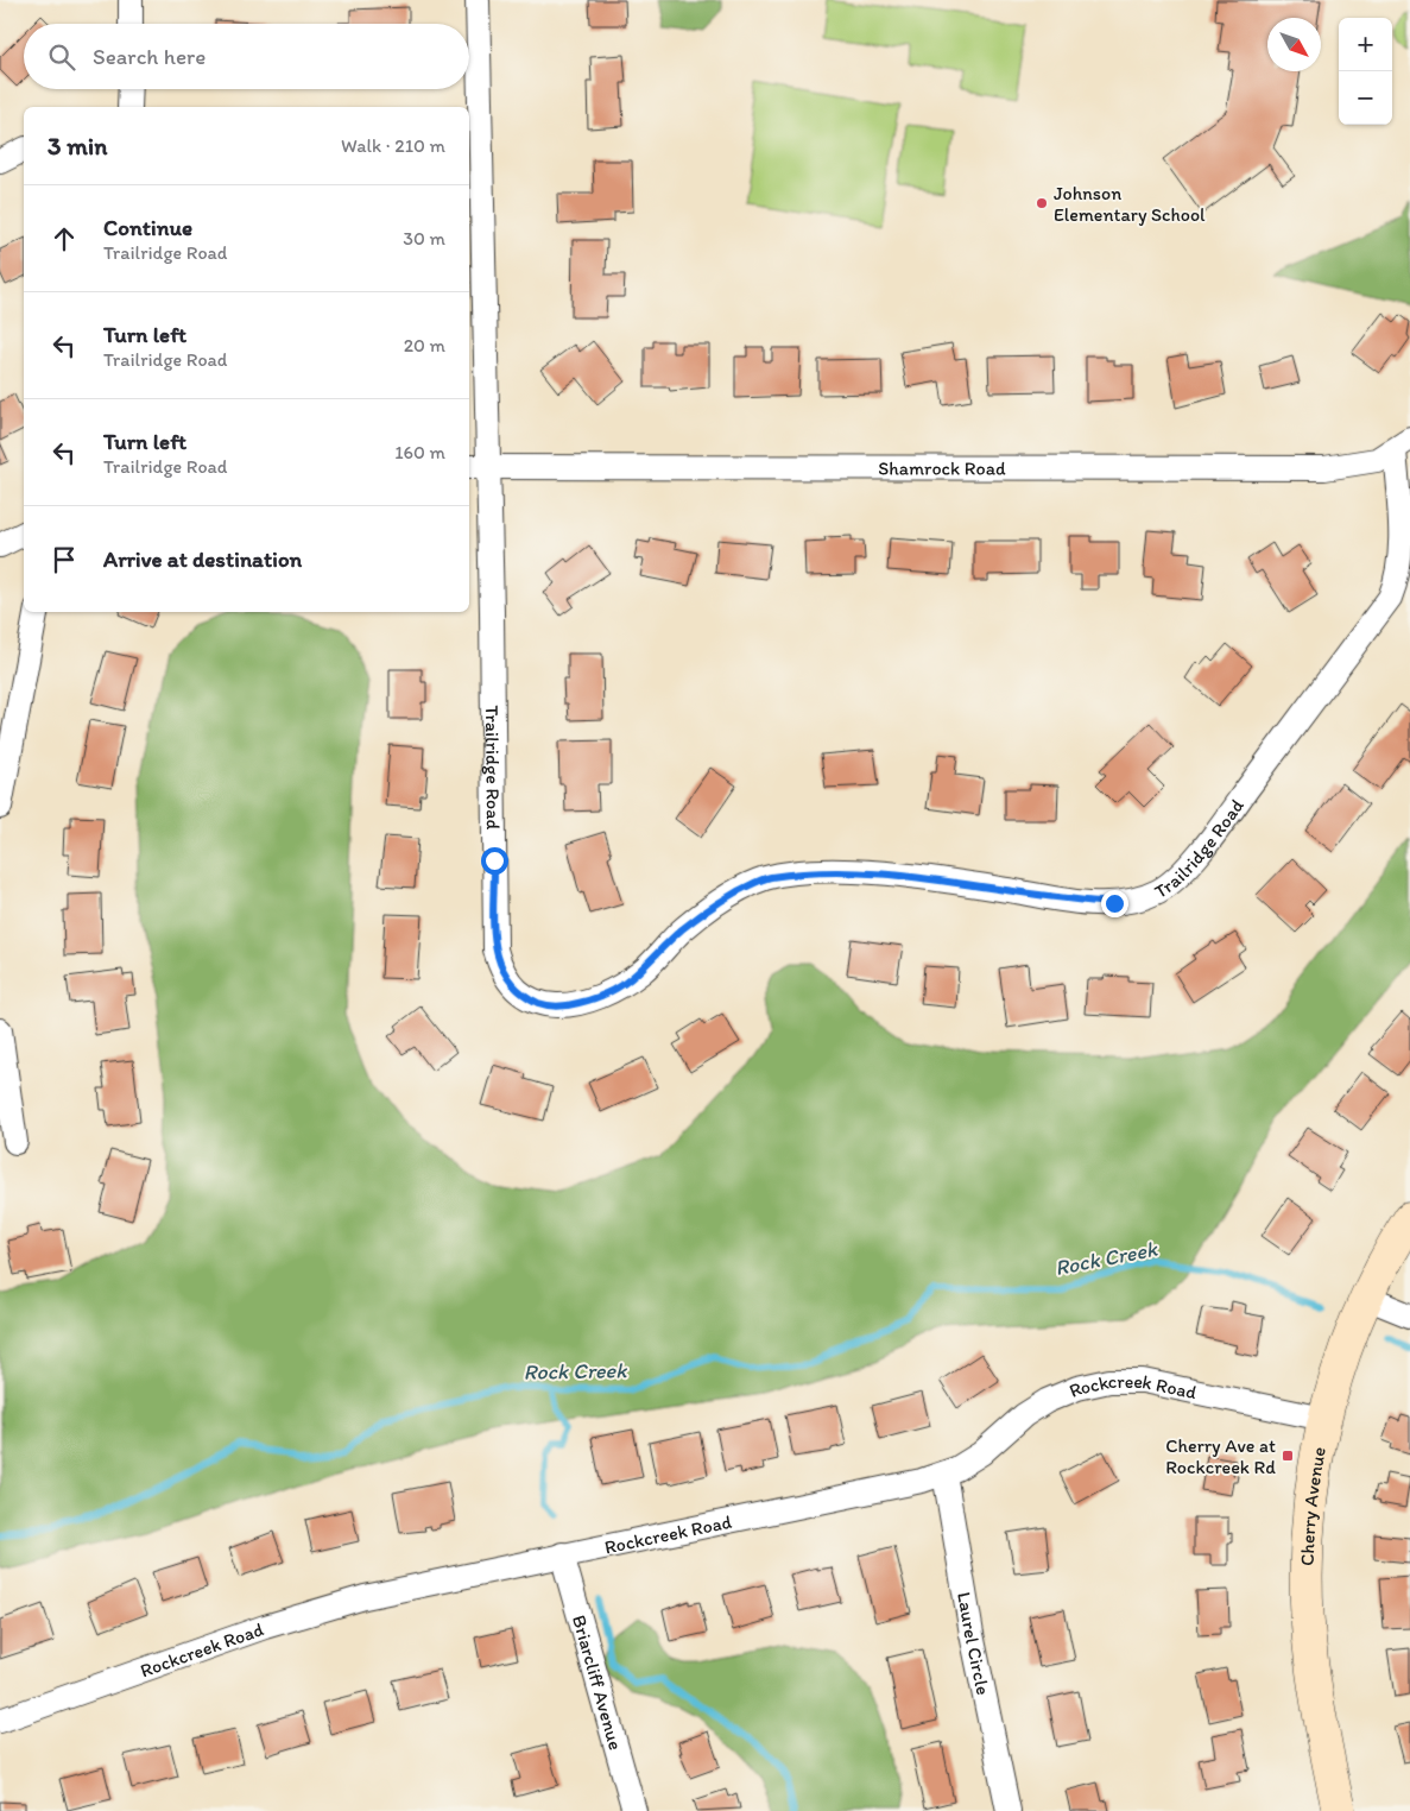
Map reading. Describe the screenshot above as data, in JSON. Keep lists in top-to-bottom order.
{
  "streets": {
    "street": [
      "Shamrock Road",
      "Trailridge Road",
      "Rockcreek Road",
      "Cherry Avenue",
      "Laurel Circle",
      "Briarcliff Avenue"
    ]
  },
  "crossings": [
    ["Shamrock Road", "Trailridge Road"],
    ["Rockcreek Road", "Cherry Avenue"],
    ["Rockcreek Road", "Laurel Circle"],
    ["Rockcreek Road", "Briarcliff Avenue"]
  ],
  "water": ["Rock Creek"],
  "places": {
    "other": ["Johnson Elementary School"],
    "transit": ["Cherry Ave at Rockcreek Rd"]
  },
  "north": "bottom right",
  "page": {
    "map_buttons": ["+", "−"],
    "search": "Search here",
    "heading": ["3 min", "Walk · 210 m"],
    "list": [
      ["Continue", "Trailridge Road", "30 m"],
      ["Turn left", "Trailridge Road", "20 m"],
      ["Turn left", "Trailridge Road", "160 m"],
      "Arrive at destination"
    ]
  }
}
